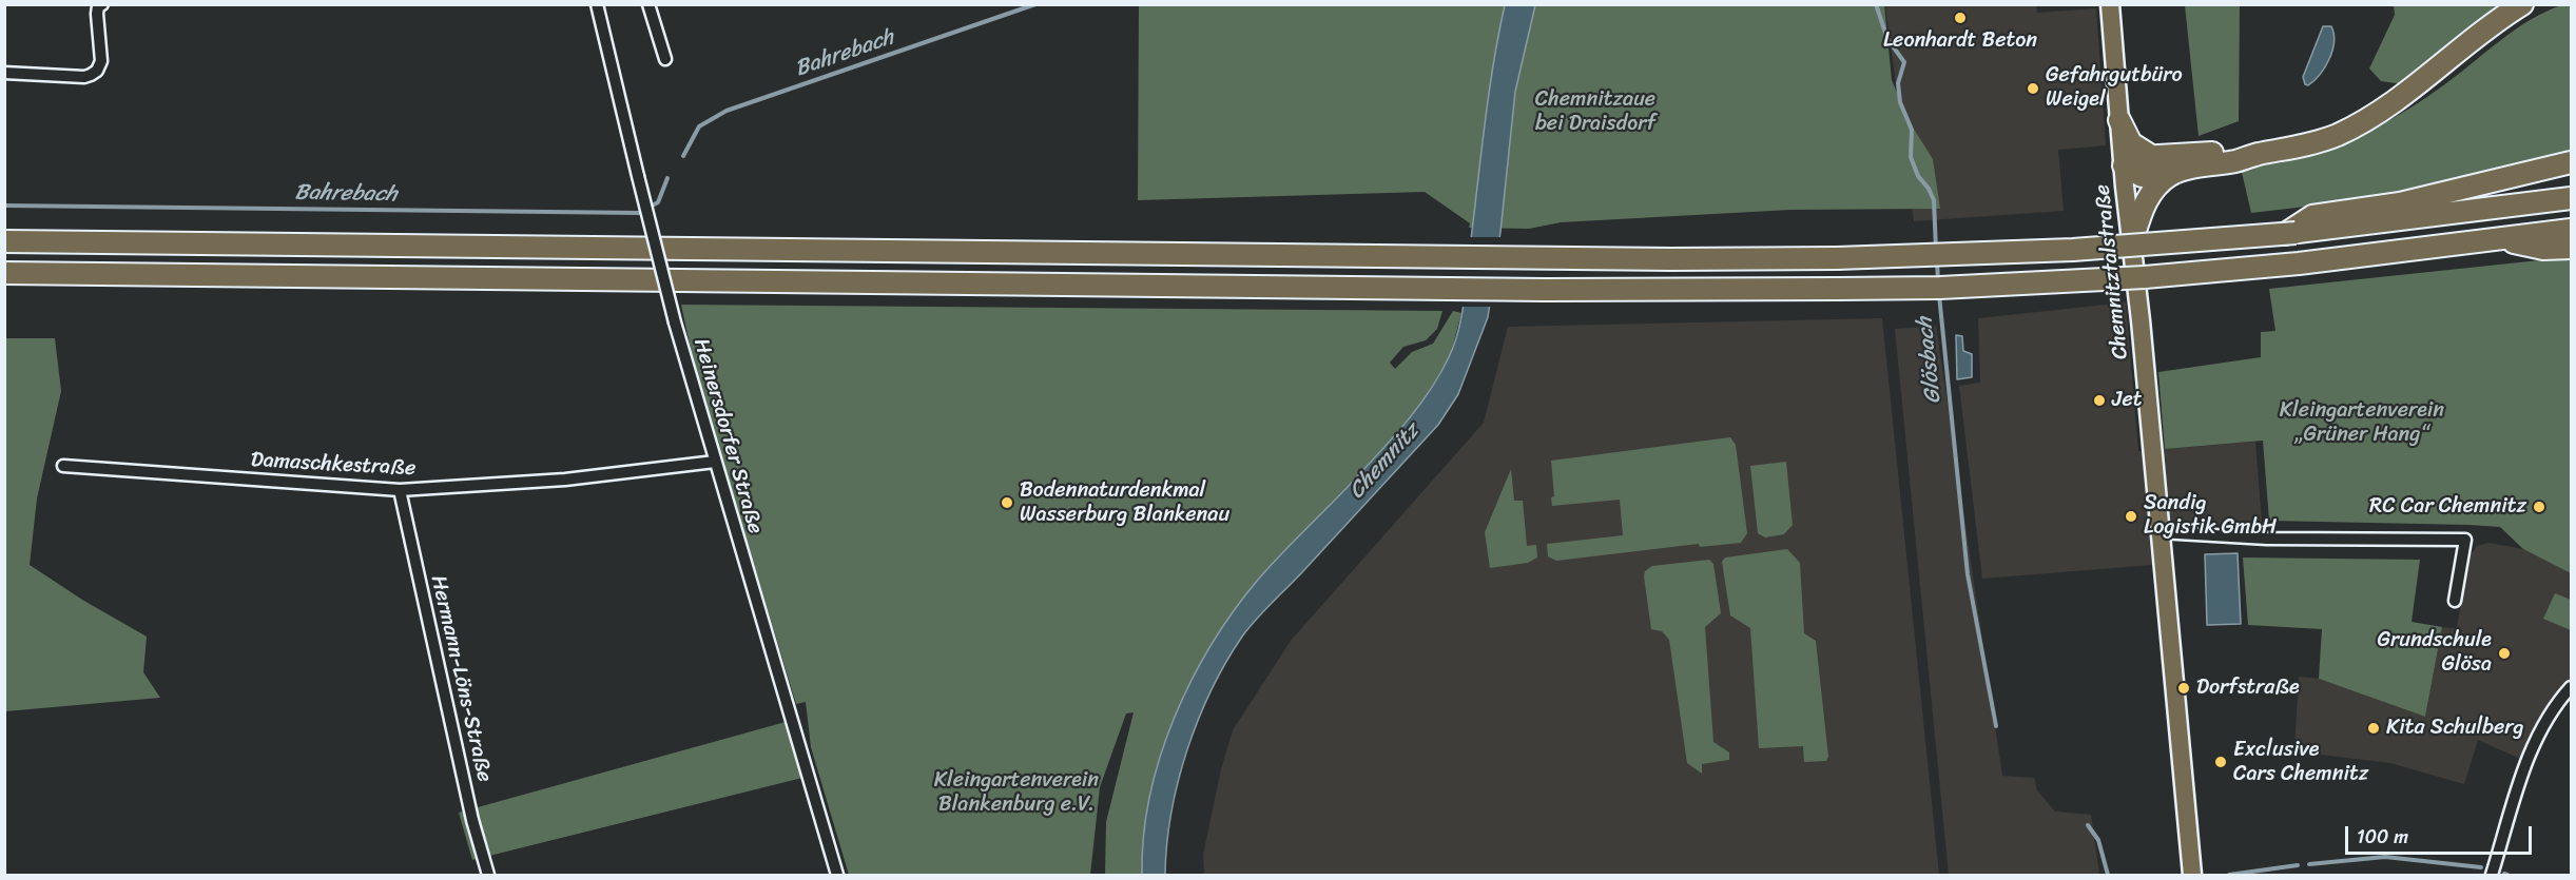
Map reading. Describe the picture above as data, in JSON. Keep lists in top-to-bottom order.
{
  "streets": {
    "main road": ["Chemnitztalstraße"],
    "street": ["Heinersdorfer Straße", "Damaschkestraße", "Hermann-Löns-Straße"]
  },
  "crossings": [
    ["Heinersdorfer Straße", "Damaschkestraße"],
    ["Damaschkestraße", "Hermann-Löns-Straße"]
  ],
  "water": ["Bahrebach", "Glösbach", "Chemnitz"],
  "parks": ["Chemnitzaue bei Draisdorf", "Kleingartenverein „Grüner Hang“", "Kleingartenverein Blankenburg e.V."],
  "places": [
    "Leonhardt Beton",
    "Gefahrgutbüro Weigel",
    "Jet",
    "Bodennaturdenkmal Wasserburg Blankenau",
    "RC Car Chemnitz",
    "Sandig Logistik GmbH",
    "Grundschule Glösa",
    "Dorfstraße",
    "Kita Schulberg",
    "Exclusive Cars Chemnitz"
  ],
  "scale_bar": "100 m"
}
